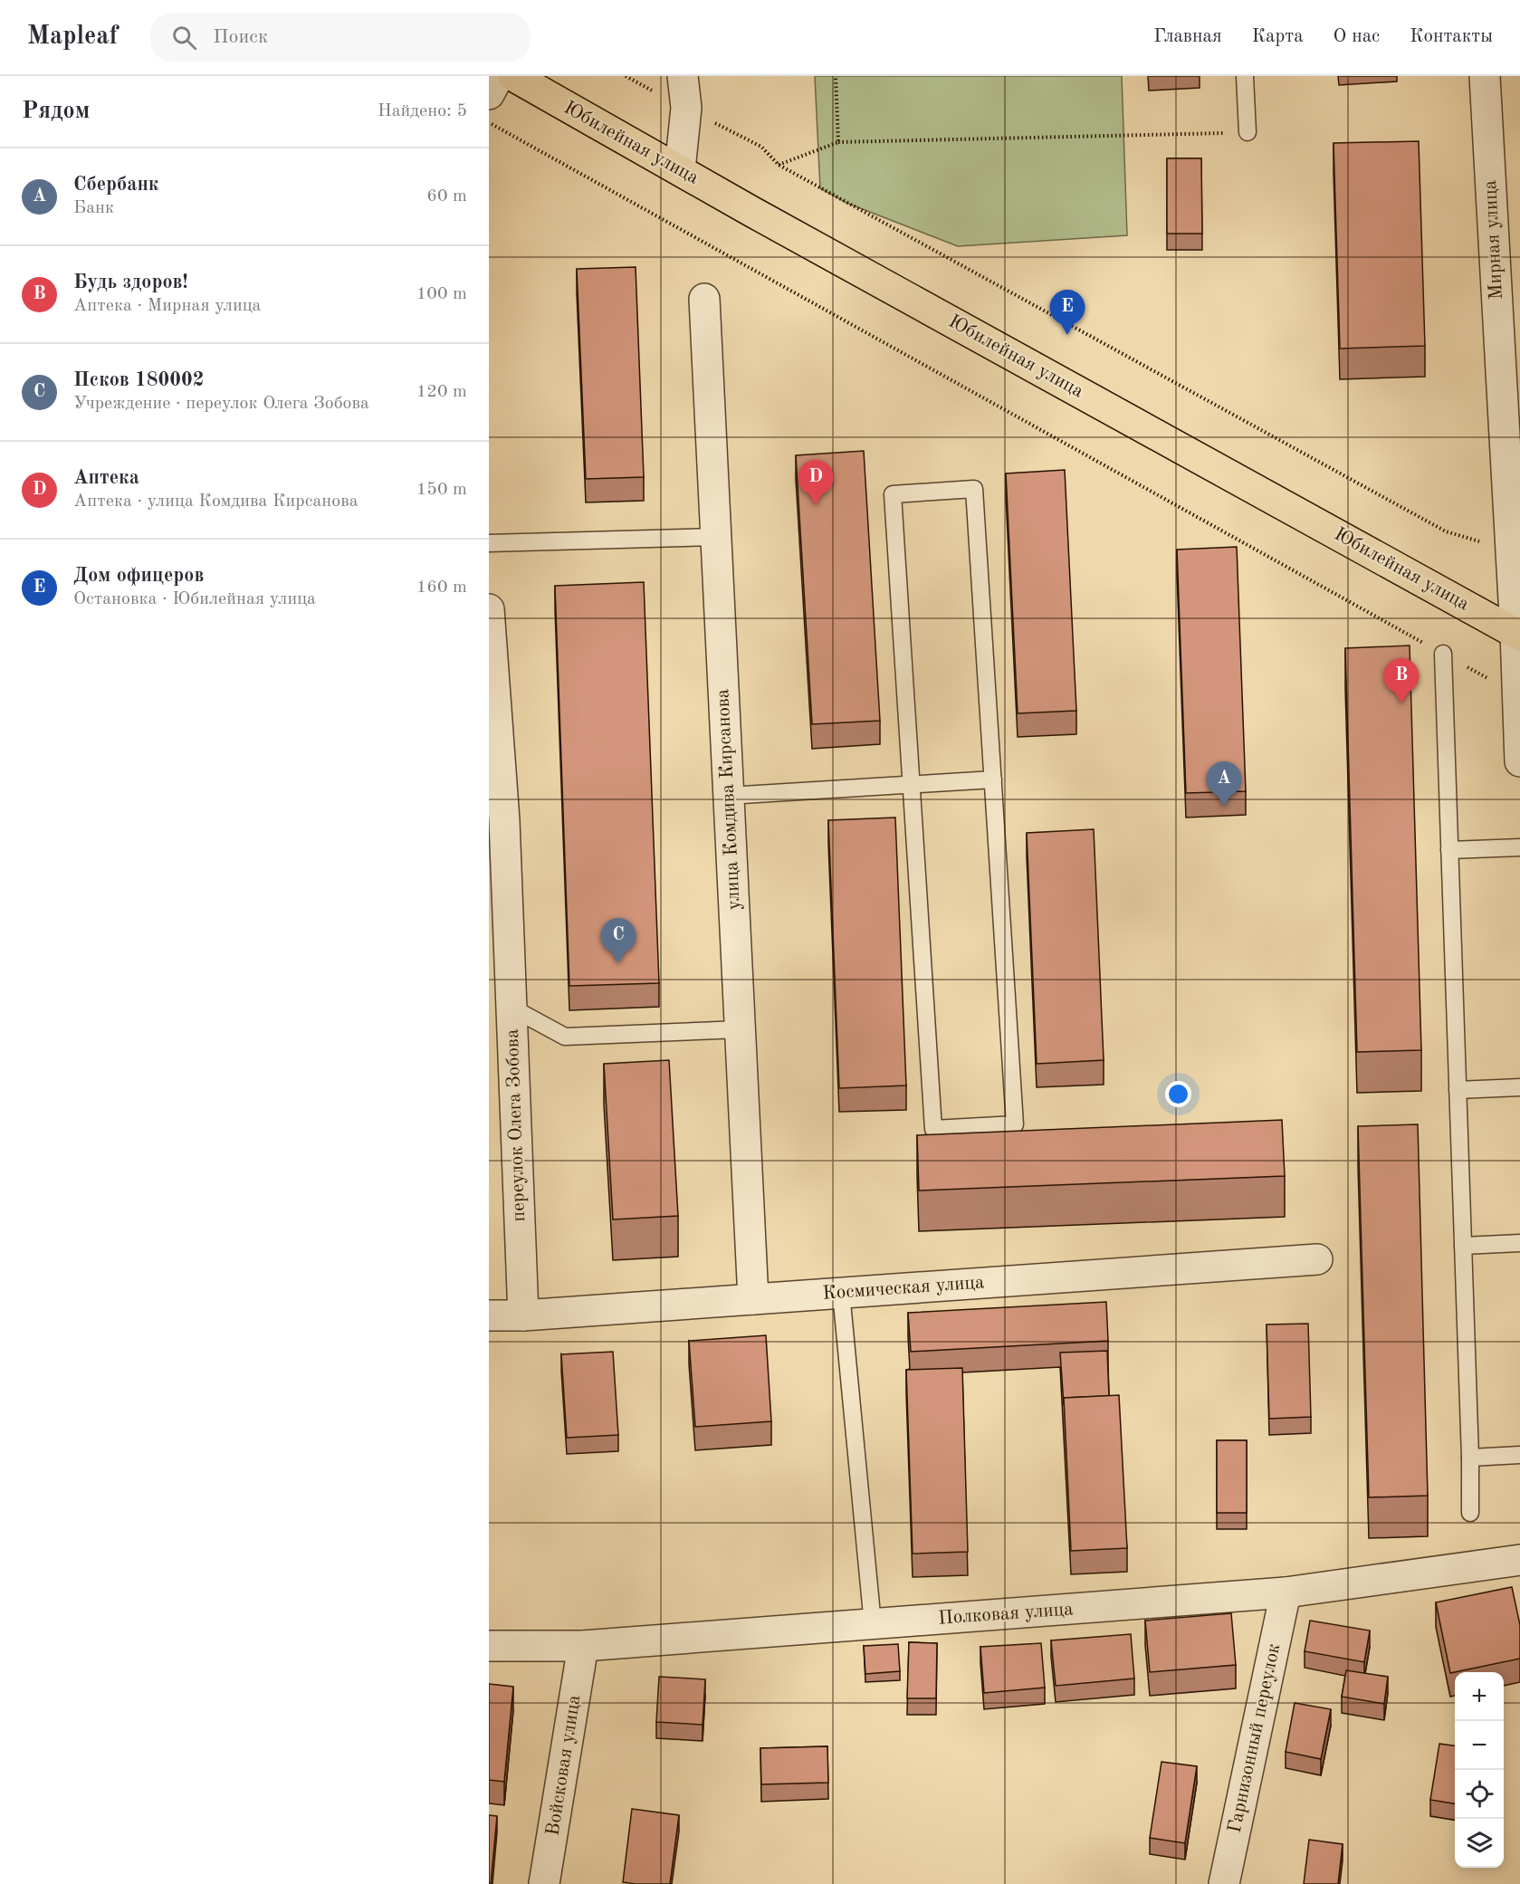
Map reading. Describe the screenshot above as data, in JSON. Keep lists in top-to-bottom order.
{
  "streets": {
    "main road": ["Юбилейная улица"],
    "street": [
      "Мирная улица",
      "улица Комдива Кирсанова",
      "переулок Олега Зобова",
      "Космическая улица",
      "Полковая улица",
      "Гарнизонный переулок",
      "Войсковая улица"
    ]
  },
  "crossings": [
    ["Юбилейная улица", "Мирная улица"],
    ["улица Комдива Кирсанова", "Космическая улица"],
    ["переулок Олега Зобова", "Космическая улица"],
    ["Полковая улица", "Гарнизонный переулок"],
    ["Полковая улица", "Войсковая улица"]
  ],
  "page": {
    "header": "Mapleaf",
    "search": "Поиск",
    "nav": [
      "Главная",
      "Карта",
      "О нас",
      "Контакты"
    ],
    "heading": ["Рядом", "Найдено: 5"],
    "list": [
      {
        "mark": "A",
        "name": "Сбербанк",
        "note": "Банк",
        "value": "60 m"
      },
      {
        "mark": "B",
        "name": "Будь здоров!",
        "note": "Аптека · Мирная улица",
        "value": "100 m"
      },
      {
        "mark": "C",
        "name": "Псков 180002",
        "note": "Учреждение · переулок Олега Зобова",
        "value": "120 m"
      },
      {
        "mark": "D",
        "name": "Аптека",
        "note": "Аптека · улица Комдива Кирсанова",
        "value": "150 m"
      },
      {
        "mark": "E",
        "name": "Дом офицеров",
        "note": "Остановка · Юбилейная улица",
        "value": "160 m"
      }
    ],
    "pins": [
      "E",
      "D",
      "B",
      "A",
      "C"
    ],
    "map_buttons": ["+", "−"]
  }
}
